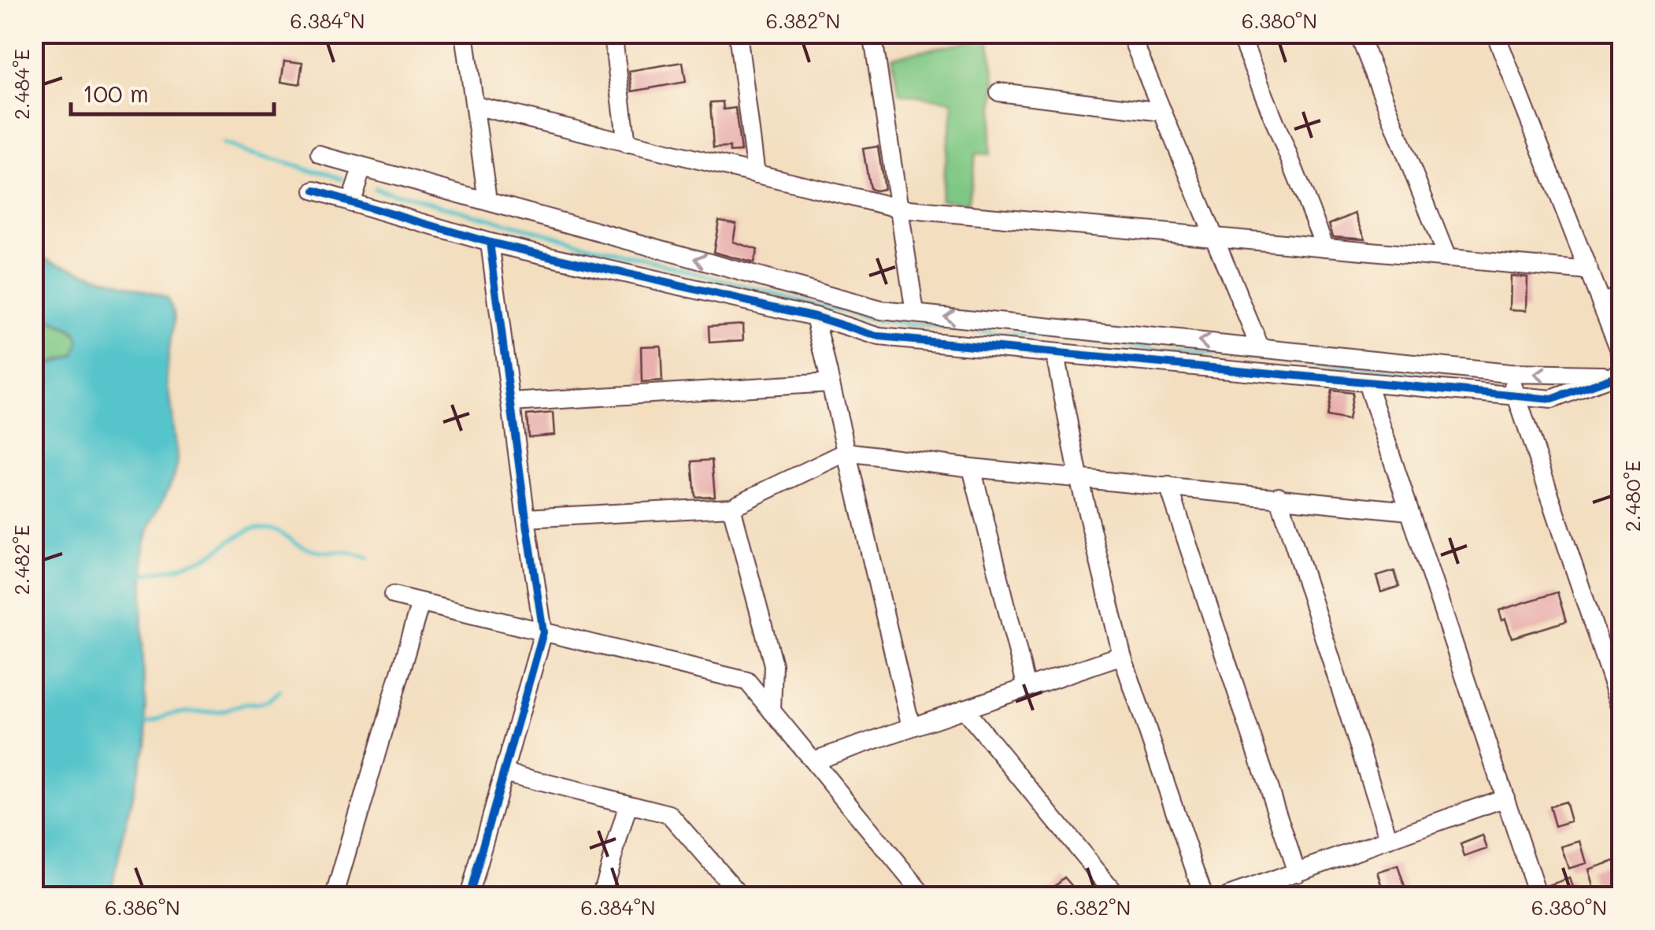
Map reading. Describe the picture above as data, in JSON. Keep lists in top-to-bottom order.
{
  "scale_bar": "100 m",
  "coordinates": [
    "6.384°N",
    "6.382°N",
    "6.380°N",
    "2.484°E",
    "2.480°E",
    "2.482°E",
    "6.386°N"
  ]
}
